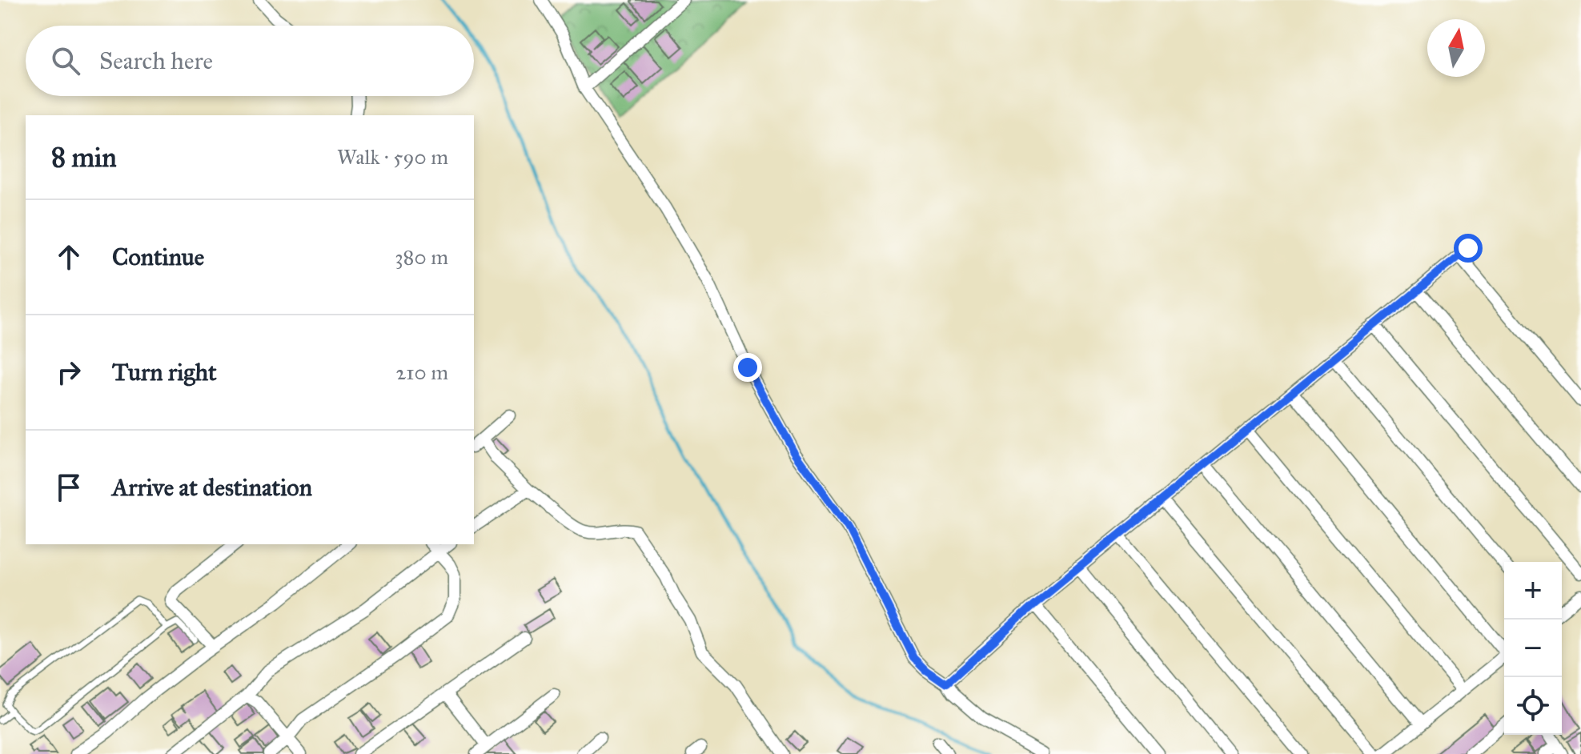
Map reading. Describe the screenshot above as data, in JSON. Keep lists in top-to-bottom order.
{
  "north": "top",
  "page": {
    "search": "Search here",
    "heading": ["8 min", "Walk · 590 m"],
    "list": [
      ["Continue", "380 m"],
      ["Turn right", "210 m"],
      "Arrive at destination"
    ],
    "map_buttons": ["+", "−"]
  }
}
